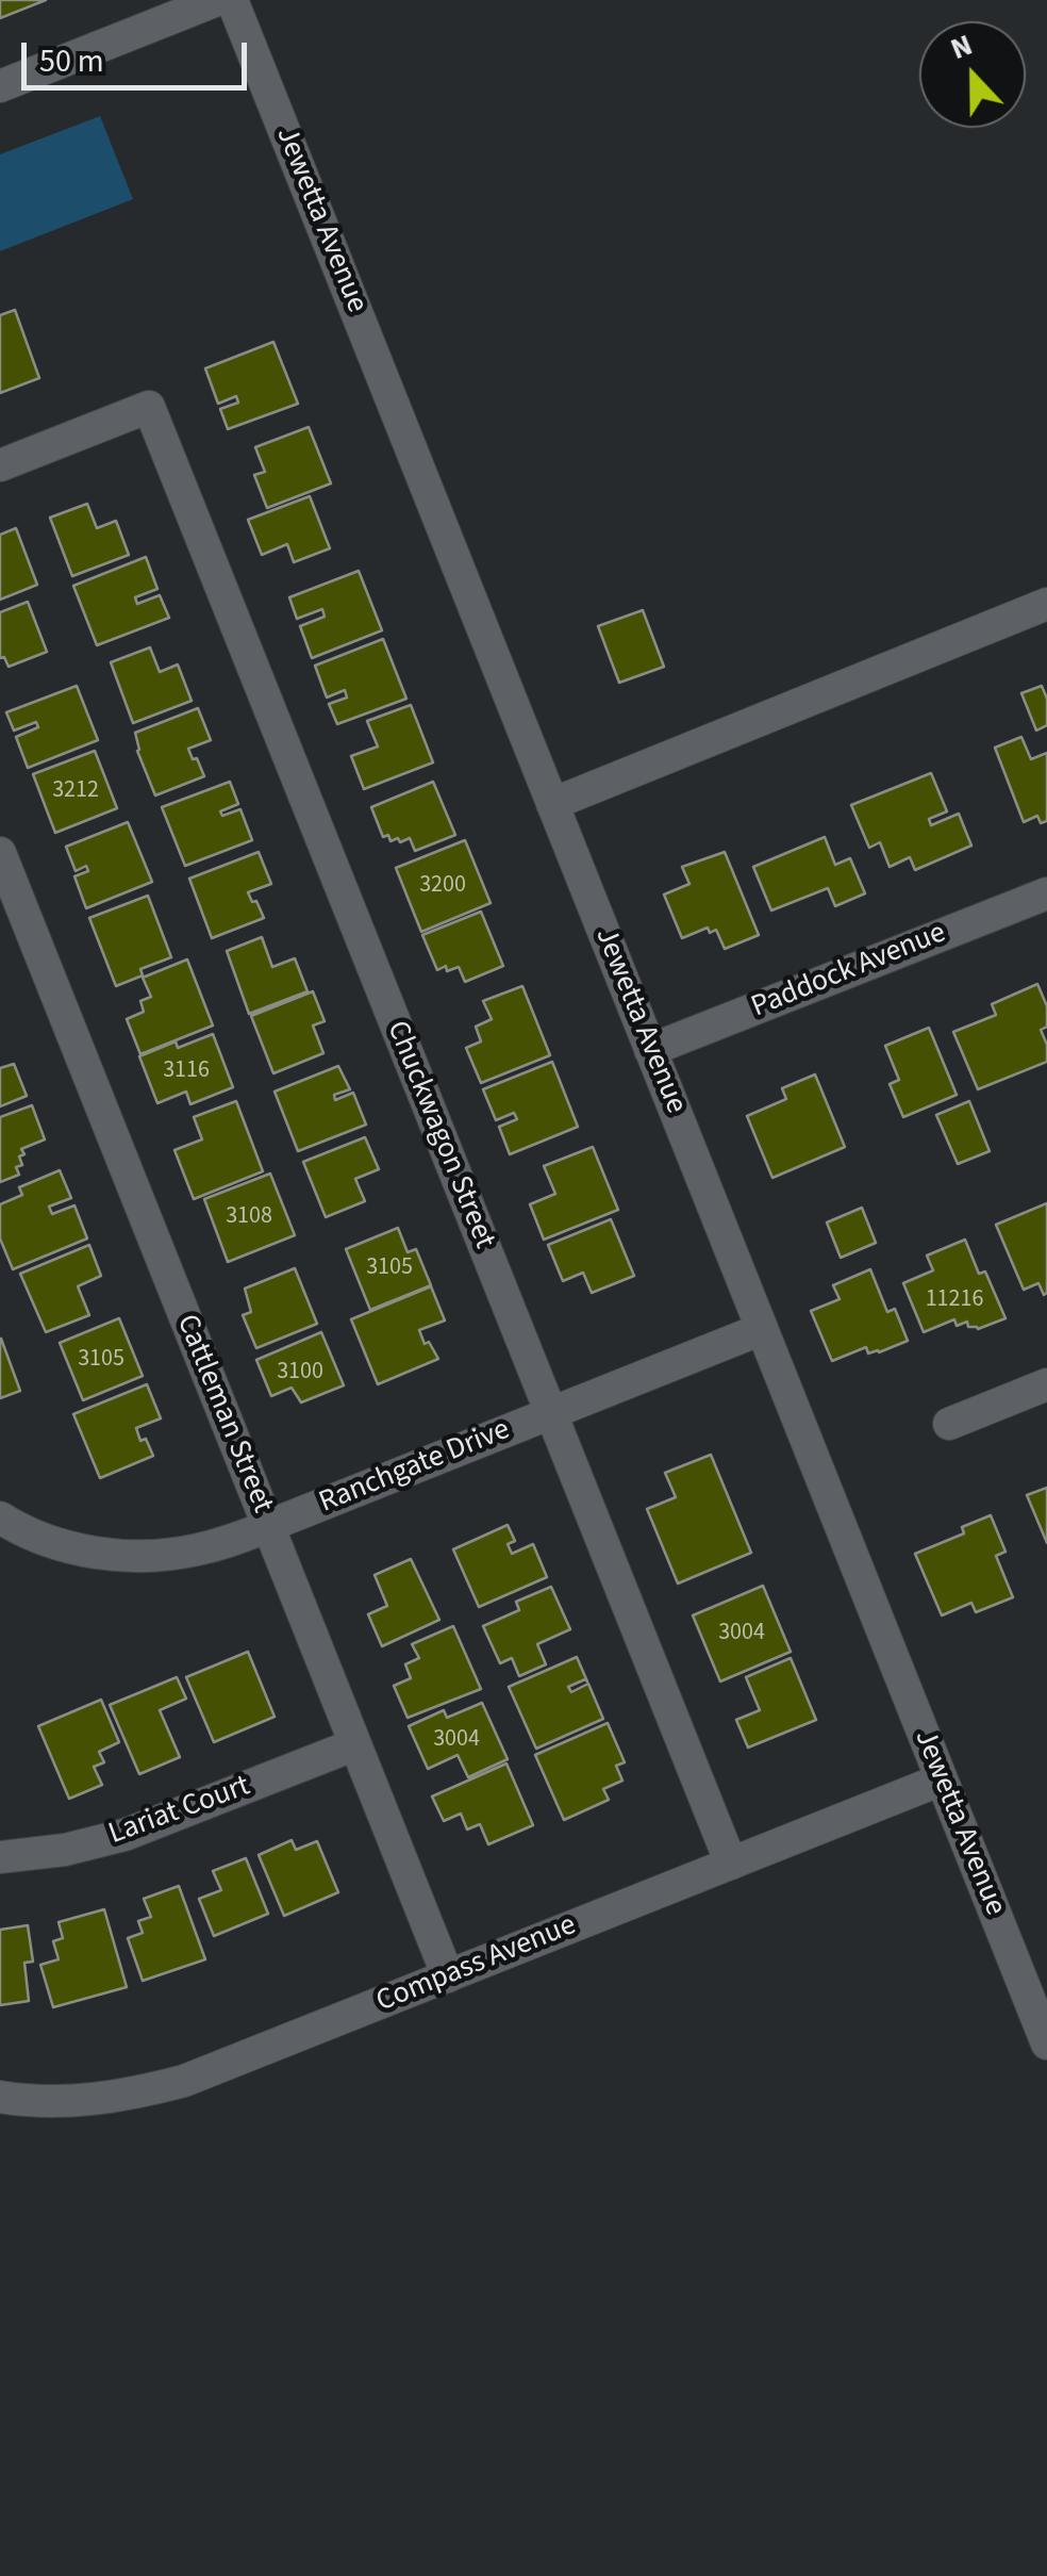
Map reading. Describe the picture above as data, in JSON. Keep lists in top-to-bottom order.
{
  "streets": {
    "street": [
      "Jewetta Avenue",
      "Paddock Avenue",
      "Chuckwagon Street",
      "Cattleman Street",
      "Ranchgate Drive",
      "Lariat Court",
      "Compass Avenue"
    ]
  },
  "crossings": [
    ["Jewetta Avenue", "Paddock Avenue"],
    ["Jewetta Avenue", "Ranchgate Drive"],
    ["Jewetta Avenue", "Compass Avenue"],
    ["Chuckwagon Street", "Ranchgate Drive"],
    ["Chuckwagon Street", "Compass Avenue"],
    ["Cattleman Street", "Ranchgate Drive"],
    ["Cattleman Street", "Lariat Court"],
    ["Cattleman Street", "Compass Avenue"]
  ],
  "house_numbers": [
    "3212",
    "3200",
    "3116",
    "3108",
    "3105",
    "11216",
    "3105",
    "3100",
    "3004",
    "3004"
  ],
  "scale_bar": "50 m",
  "north": "top"
}
